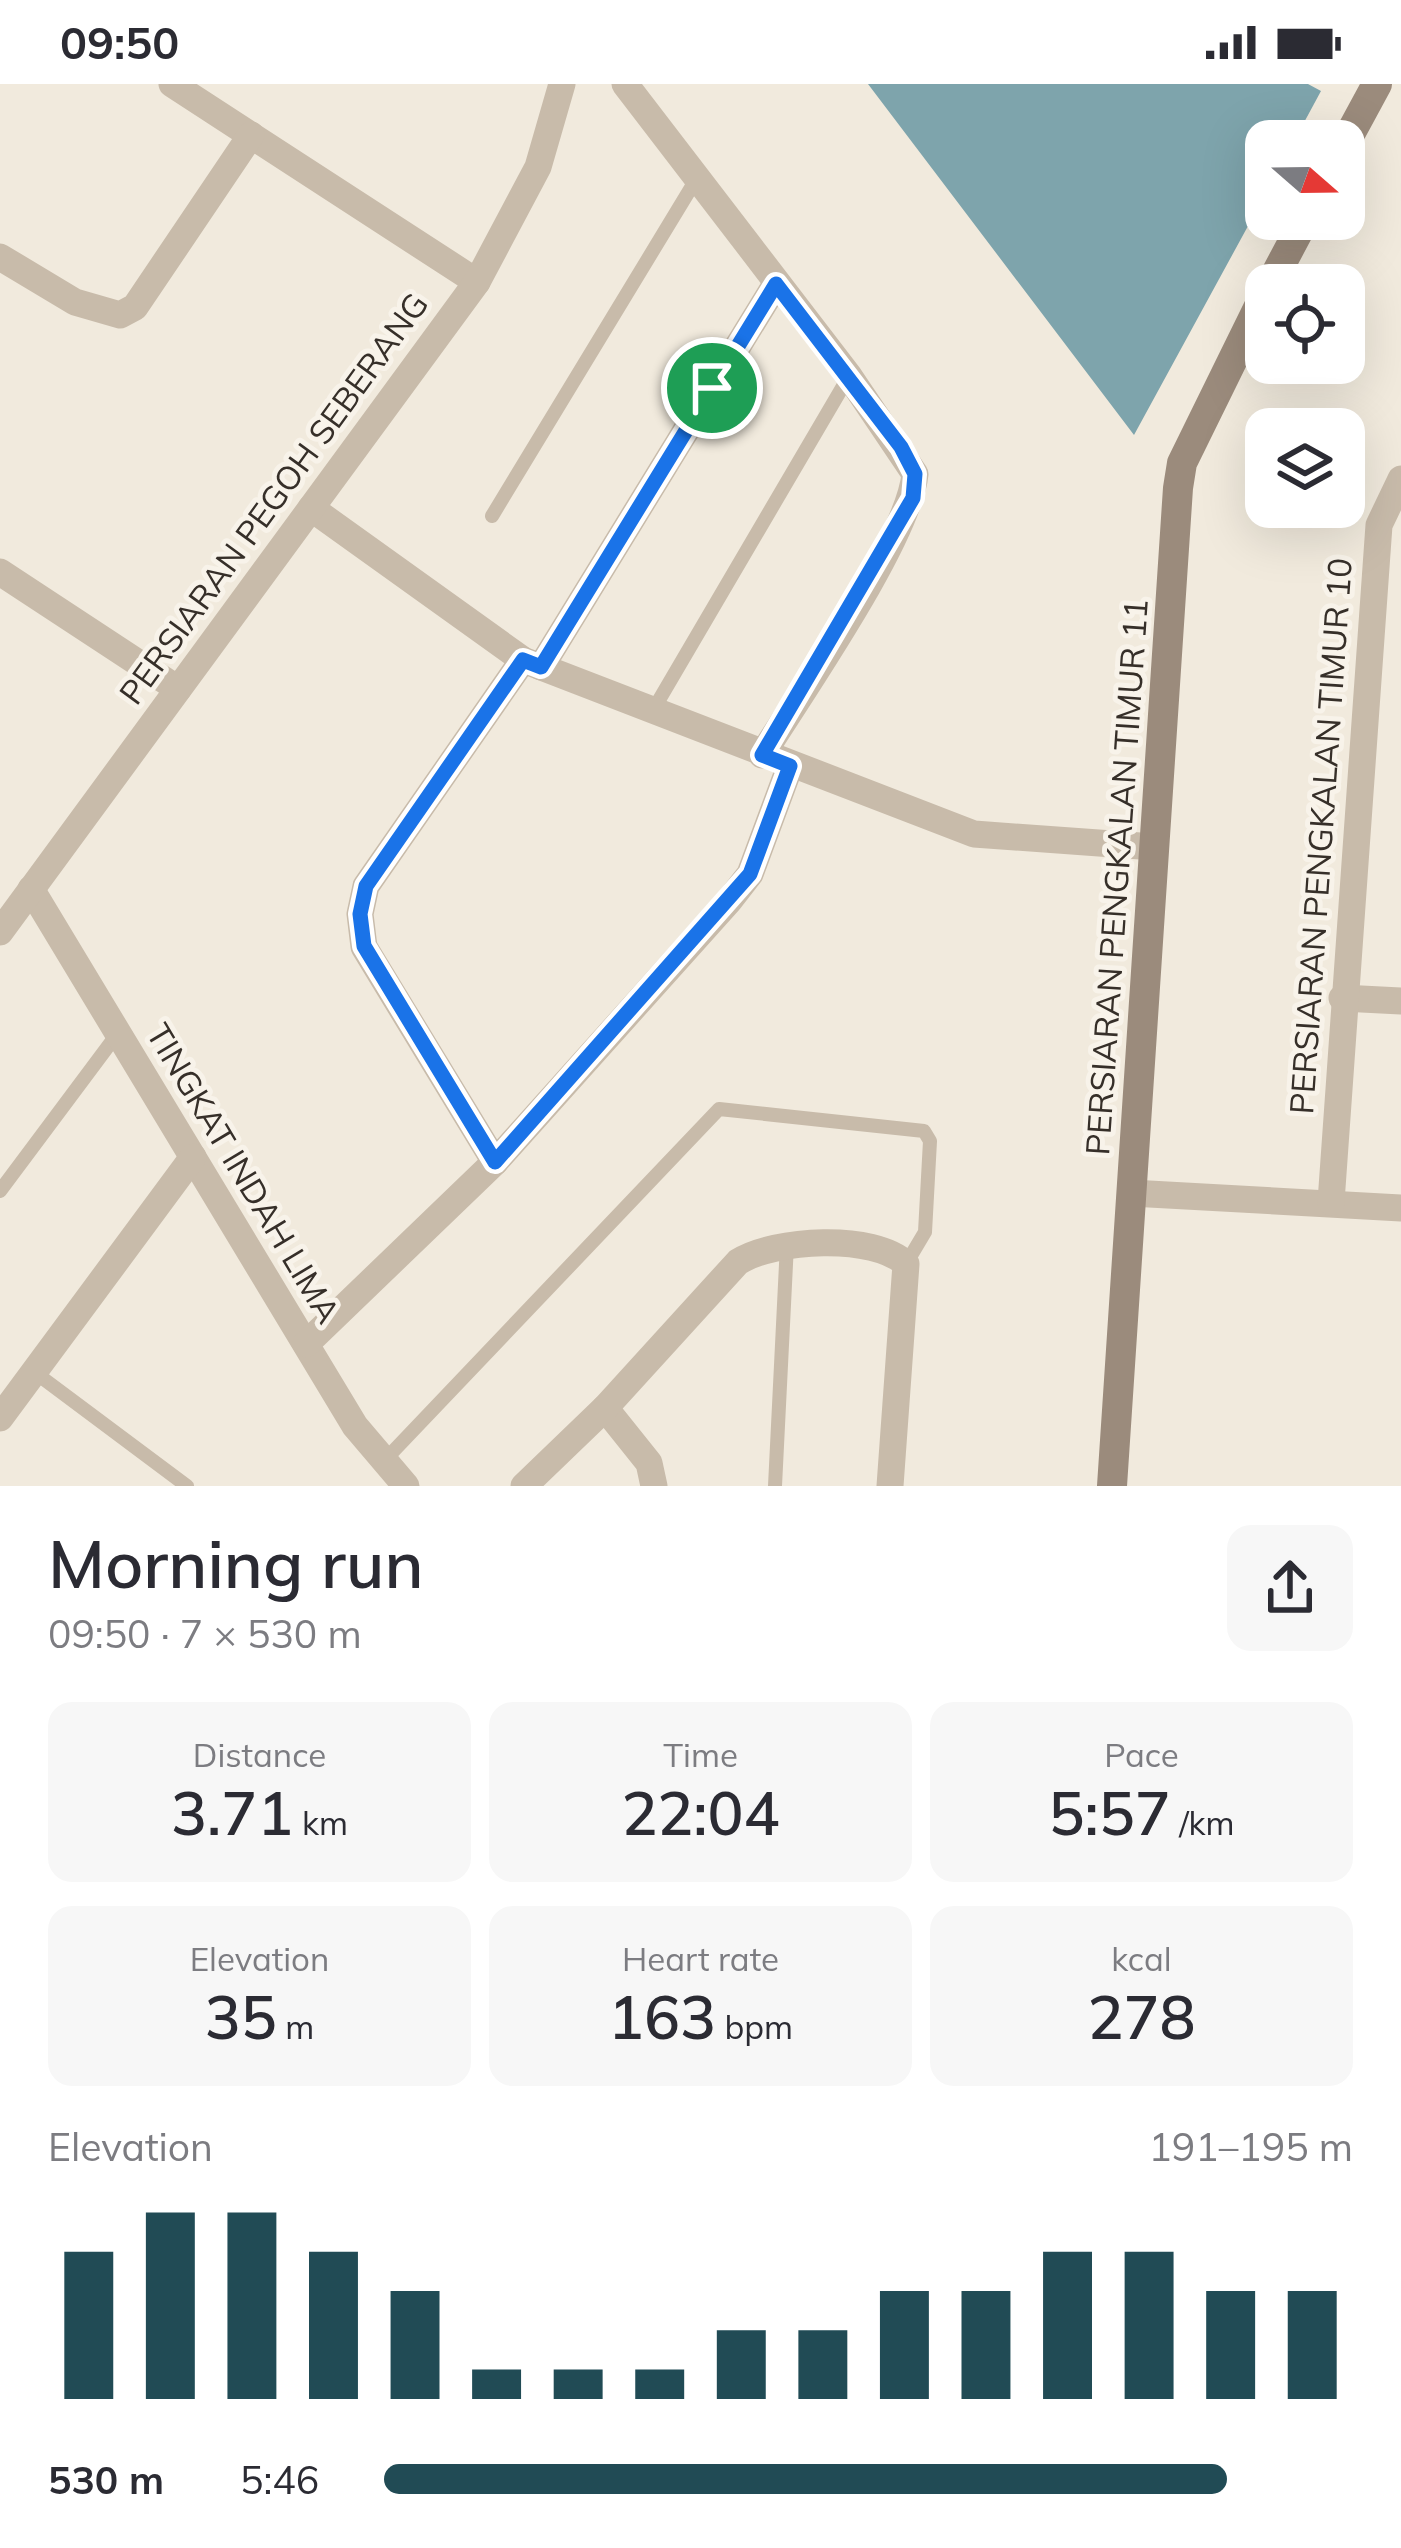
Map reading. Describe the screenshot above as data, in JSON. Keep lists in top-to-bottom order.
{
  "streets": {
    "street": [
      "PERSIARAN PEGOH SEBERANG",
      "PERSIARAN PENGKALAN TIMUR 10",
      "PERSIARAN PENGKALAN TIMUR 11",
      "TINGKAT INDAH LIMA"
    ]
  },
  "crossings": [
    ["PERSIARAN PEGOH SEBERANG", "TINGKAT INDAH LIMA"]
  ],
  "north": "right",
  "page": {
    "status": "09:50",
    "heading": ["Morning run", "09:50 · 7 × 530 m"],
    "stats": [
      ["Distance", "3.71 km"],
      ["Time", "22:04"],
      ["Pace", "5:57 /km"],
      ["Elevation", "35 m"],
      ["Heart rate", "163 bpm"],
      ["kcal", "278"]
    ],
    "chart": ["Elevation", "191–195 m"],
    "list": [
      {
        "name": "530 m",
        "note": "5:46"
      }
    ]
  }
}
